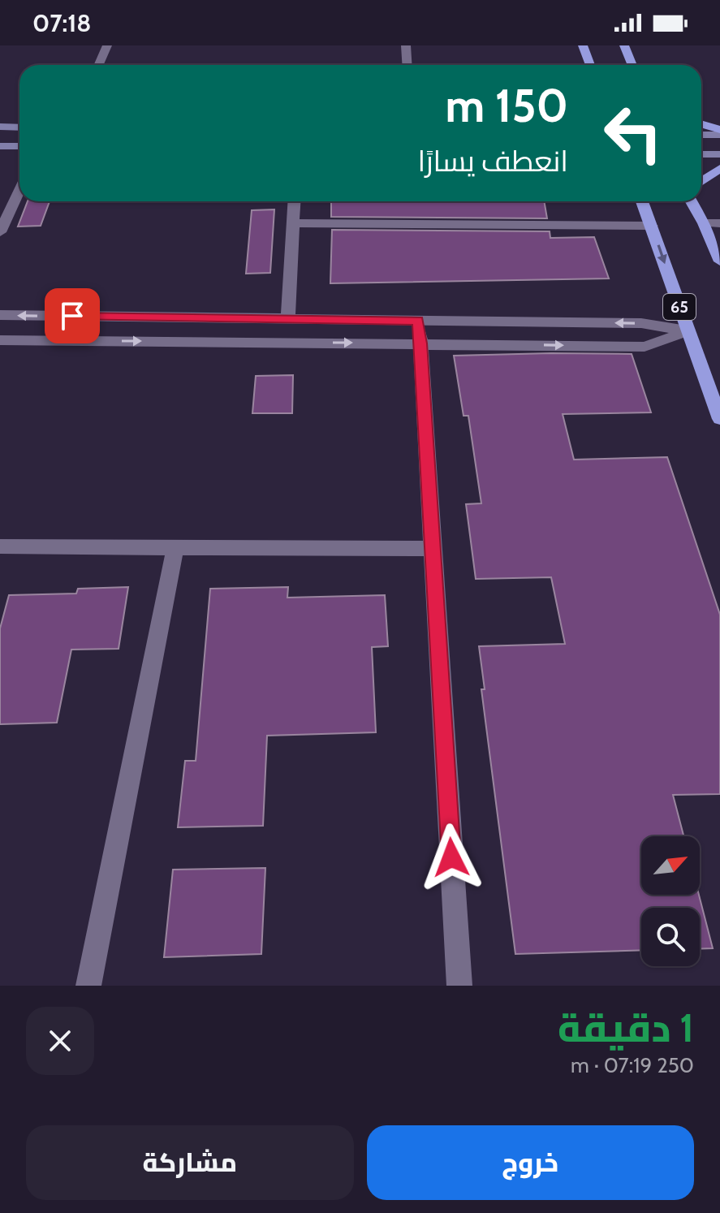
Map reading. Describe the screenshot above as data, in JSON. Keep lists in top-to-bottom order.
{
  "streets": {
    "highway": ["65"]
  },
  "north": "top right",
  "page": {
    "status": "07:18",
    "turn": ["150 m", "انعطف يسارًا"],
    "heading": ["1 دقيقة", "250 m · 07:19"],
    "buttons": ["خروج", "مشاركة"]
  }
}
